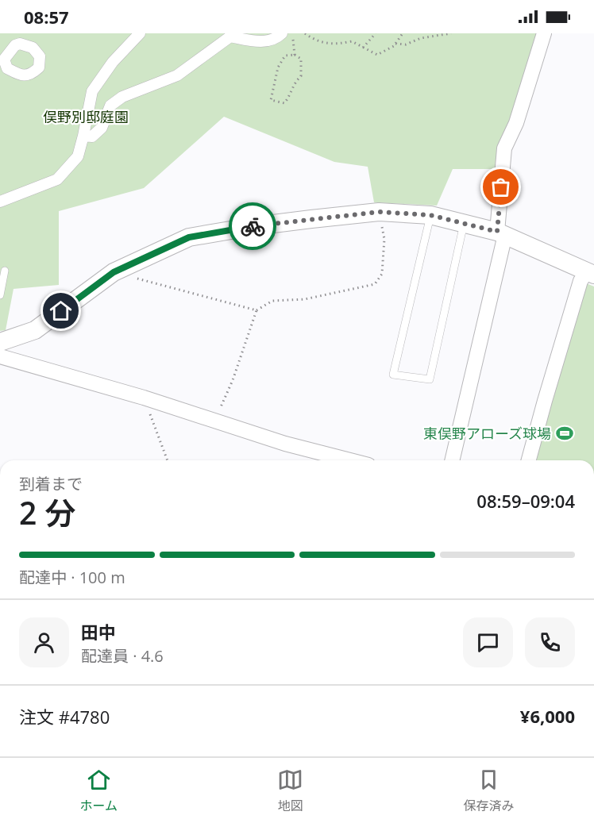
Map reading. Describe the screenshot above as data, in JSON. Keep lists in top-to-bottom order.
{
  "parks": ["俣野別邸庭園"],
  "places": {
    "sports": ["東俣野アローズ球場"]
  },
  "page": {
    "status": "08:57",
    "heading": ["2 分", "到着まで", "08:59–09:04"],
    "panel": [
      "田中",
      "配達員 · 4.6",
      "注文 #4780",
      "¥6,000"
    ],
    "bar": "配達中 · 100 m",
    "tabs": ["ホーム", "地図", "保存済み"]
  }
}
